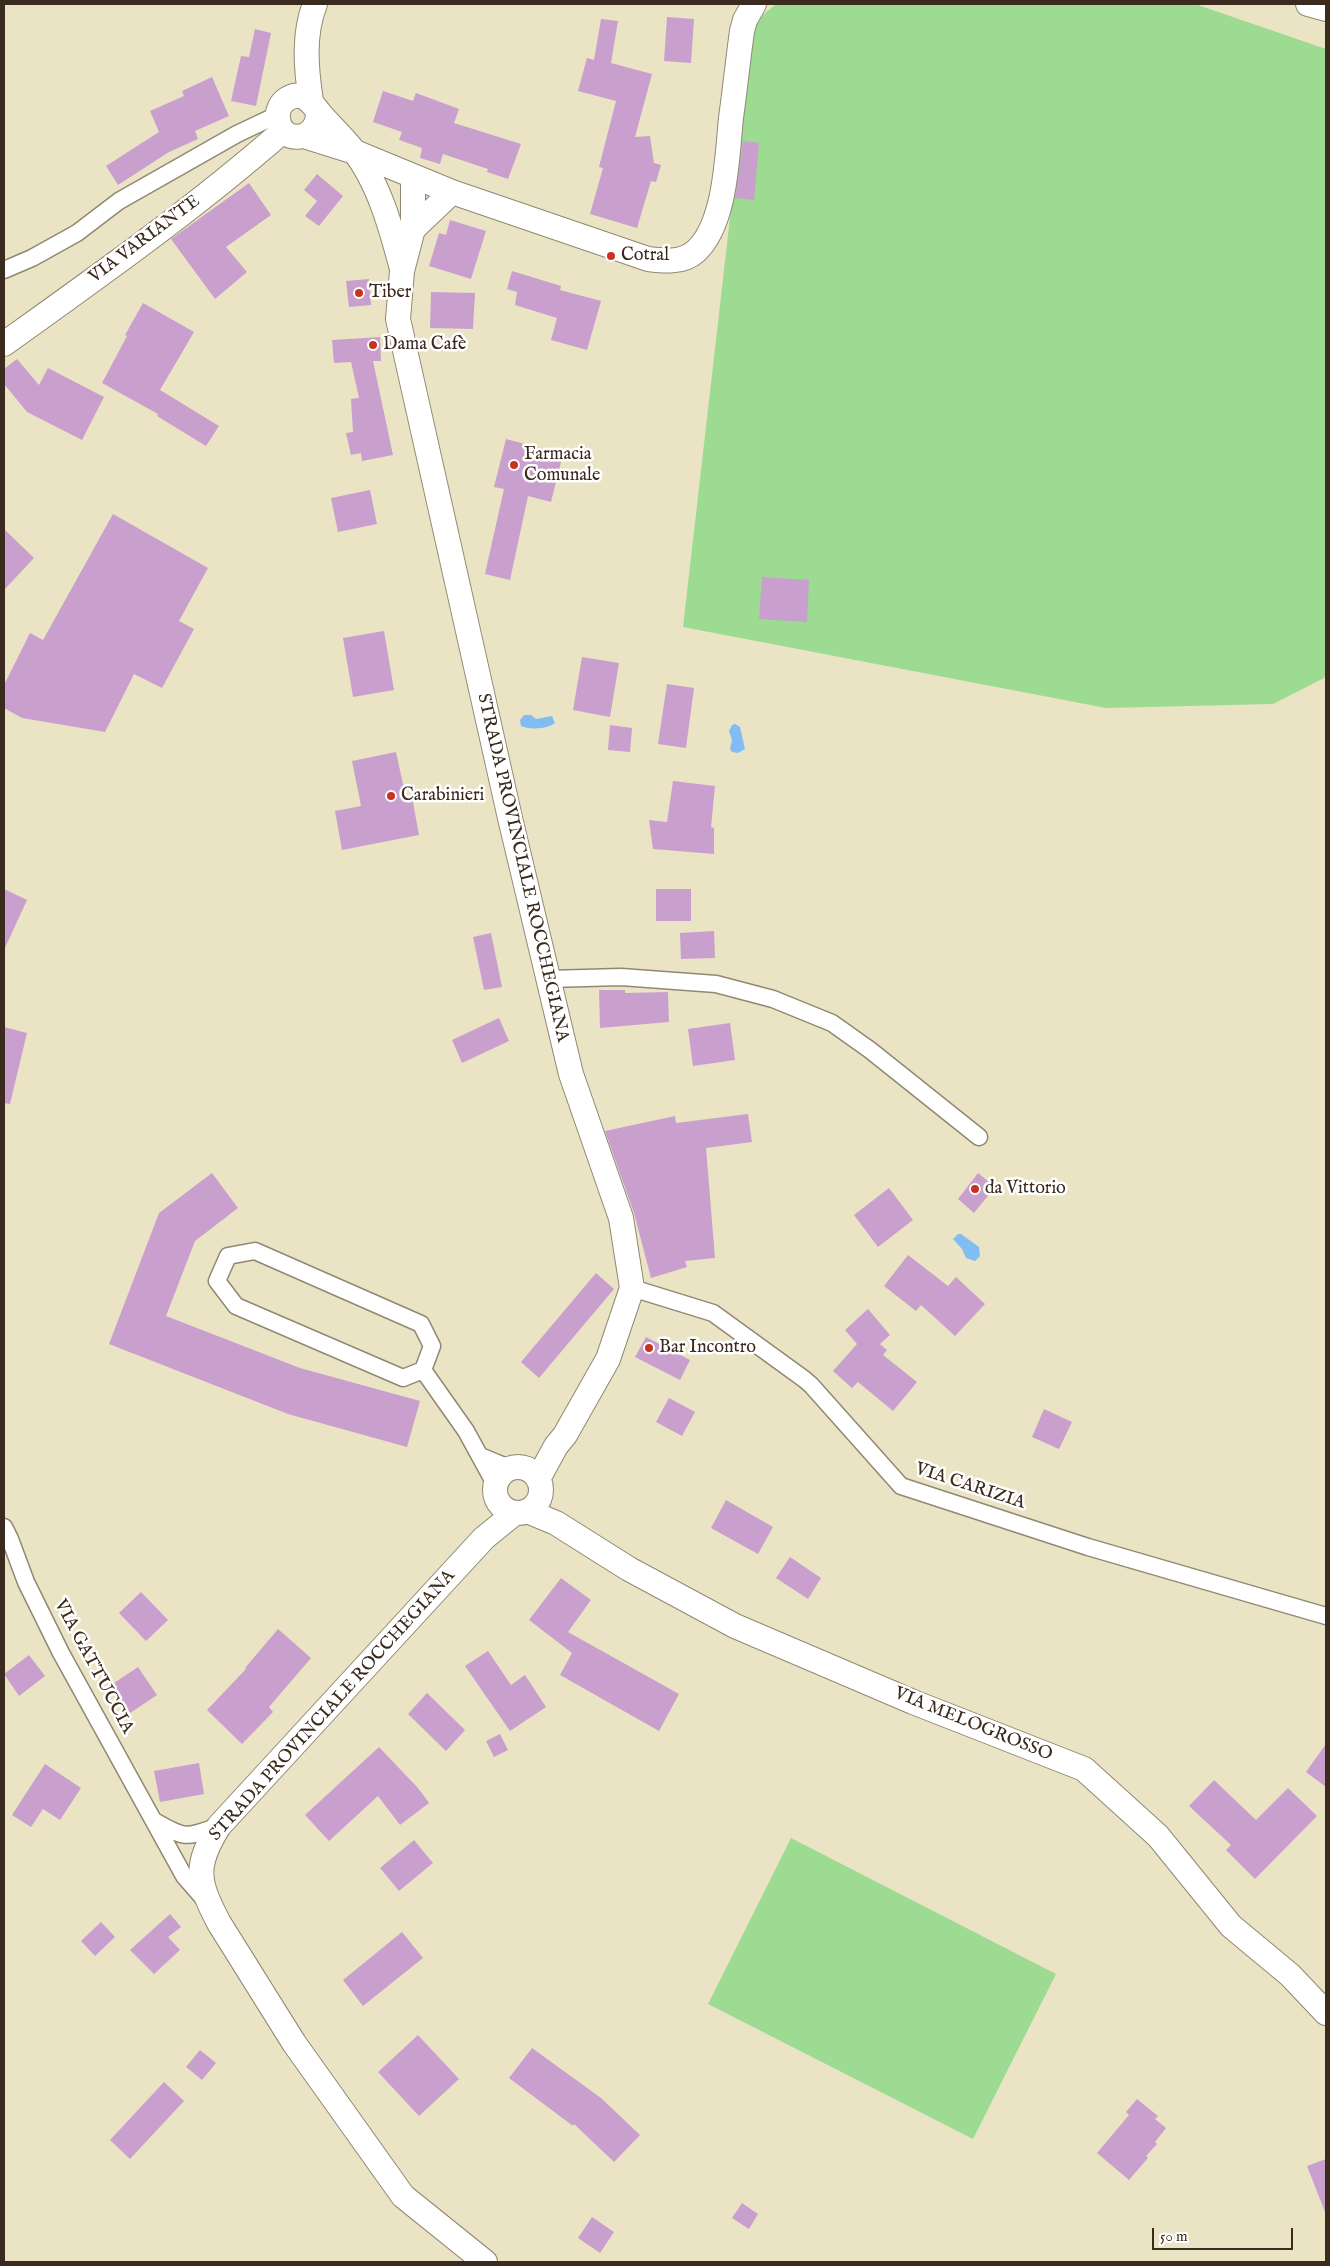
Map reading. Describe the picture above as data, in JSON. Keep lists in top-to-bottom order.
{
  "streets": {
    "main road": ["VIA VARIANTE", "STRADA PROVINCIALE ROCCHEGIANA", "VIA MELOGROSSO"],
    "street": ["VIA CARIZIA", "VIA GATTUCCIA"]
  },
  "crossings": [
    ["STRADA PROVINCIALE ROCCHEGIANA", "VIA CARIZIA"],
    ["STRADA PROVINCIALE ROCCHEGIANA", "VIA GATTUCCIA"],
    ["STRADA PROVINCIALE ROCCHEGIANA", "VIA MELOGROSSO"]
  ],
  "places": [
    "Cotral",
    "Tiber",
    "Dama Cafè",
    "Farmacia Comunale",
    "Carabinieri",
    "da Vittorio",
    "Bar Incontro"
  ],
  "scale_bar": "50 m"
}
